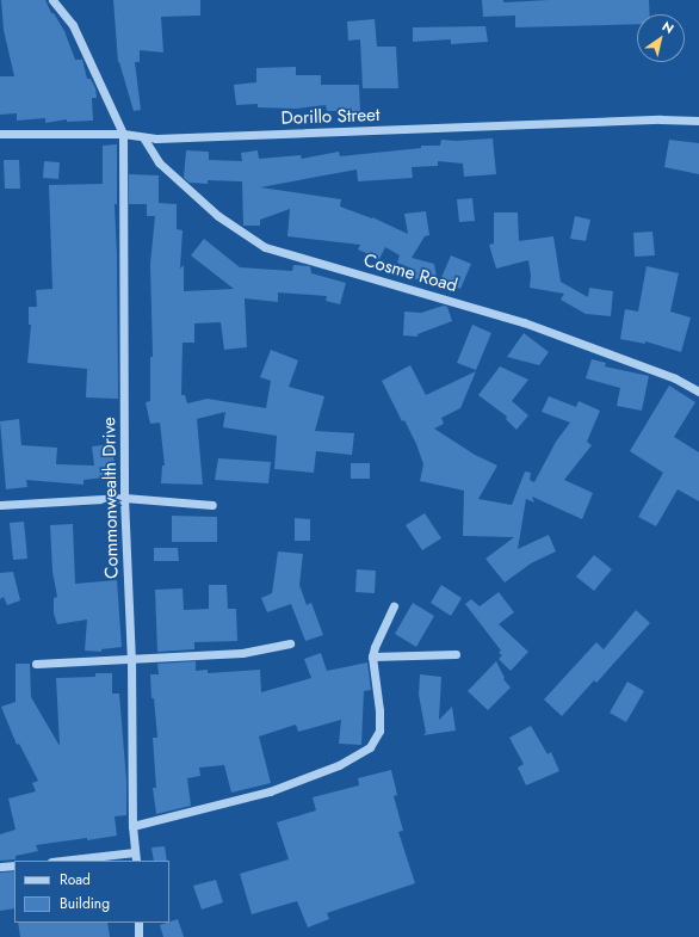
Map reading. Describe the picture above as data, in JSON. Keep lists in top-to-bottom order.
{
  "streets": {
    "street": ["Dorillo Street", "Cosme Road", "Commonwealth Drive"]
  },
  "crossings": [
    ["Dorillo Street", "Cosme Road"],
    ["Dorillo Street", "Commonwealth Drive"]
  ],
  "legend": ["Road", "Building"],
  "north": "top right"
}
